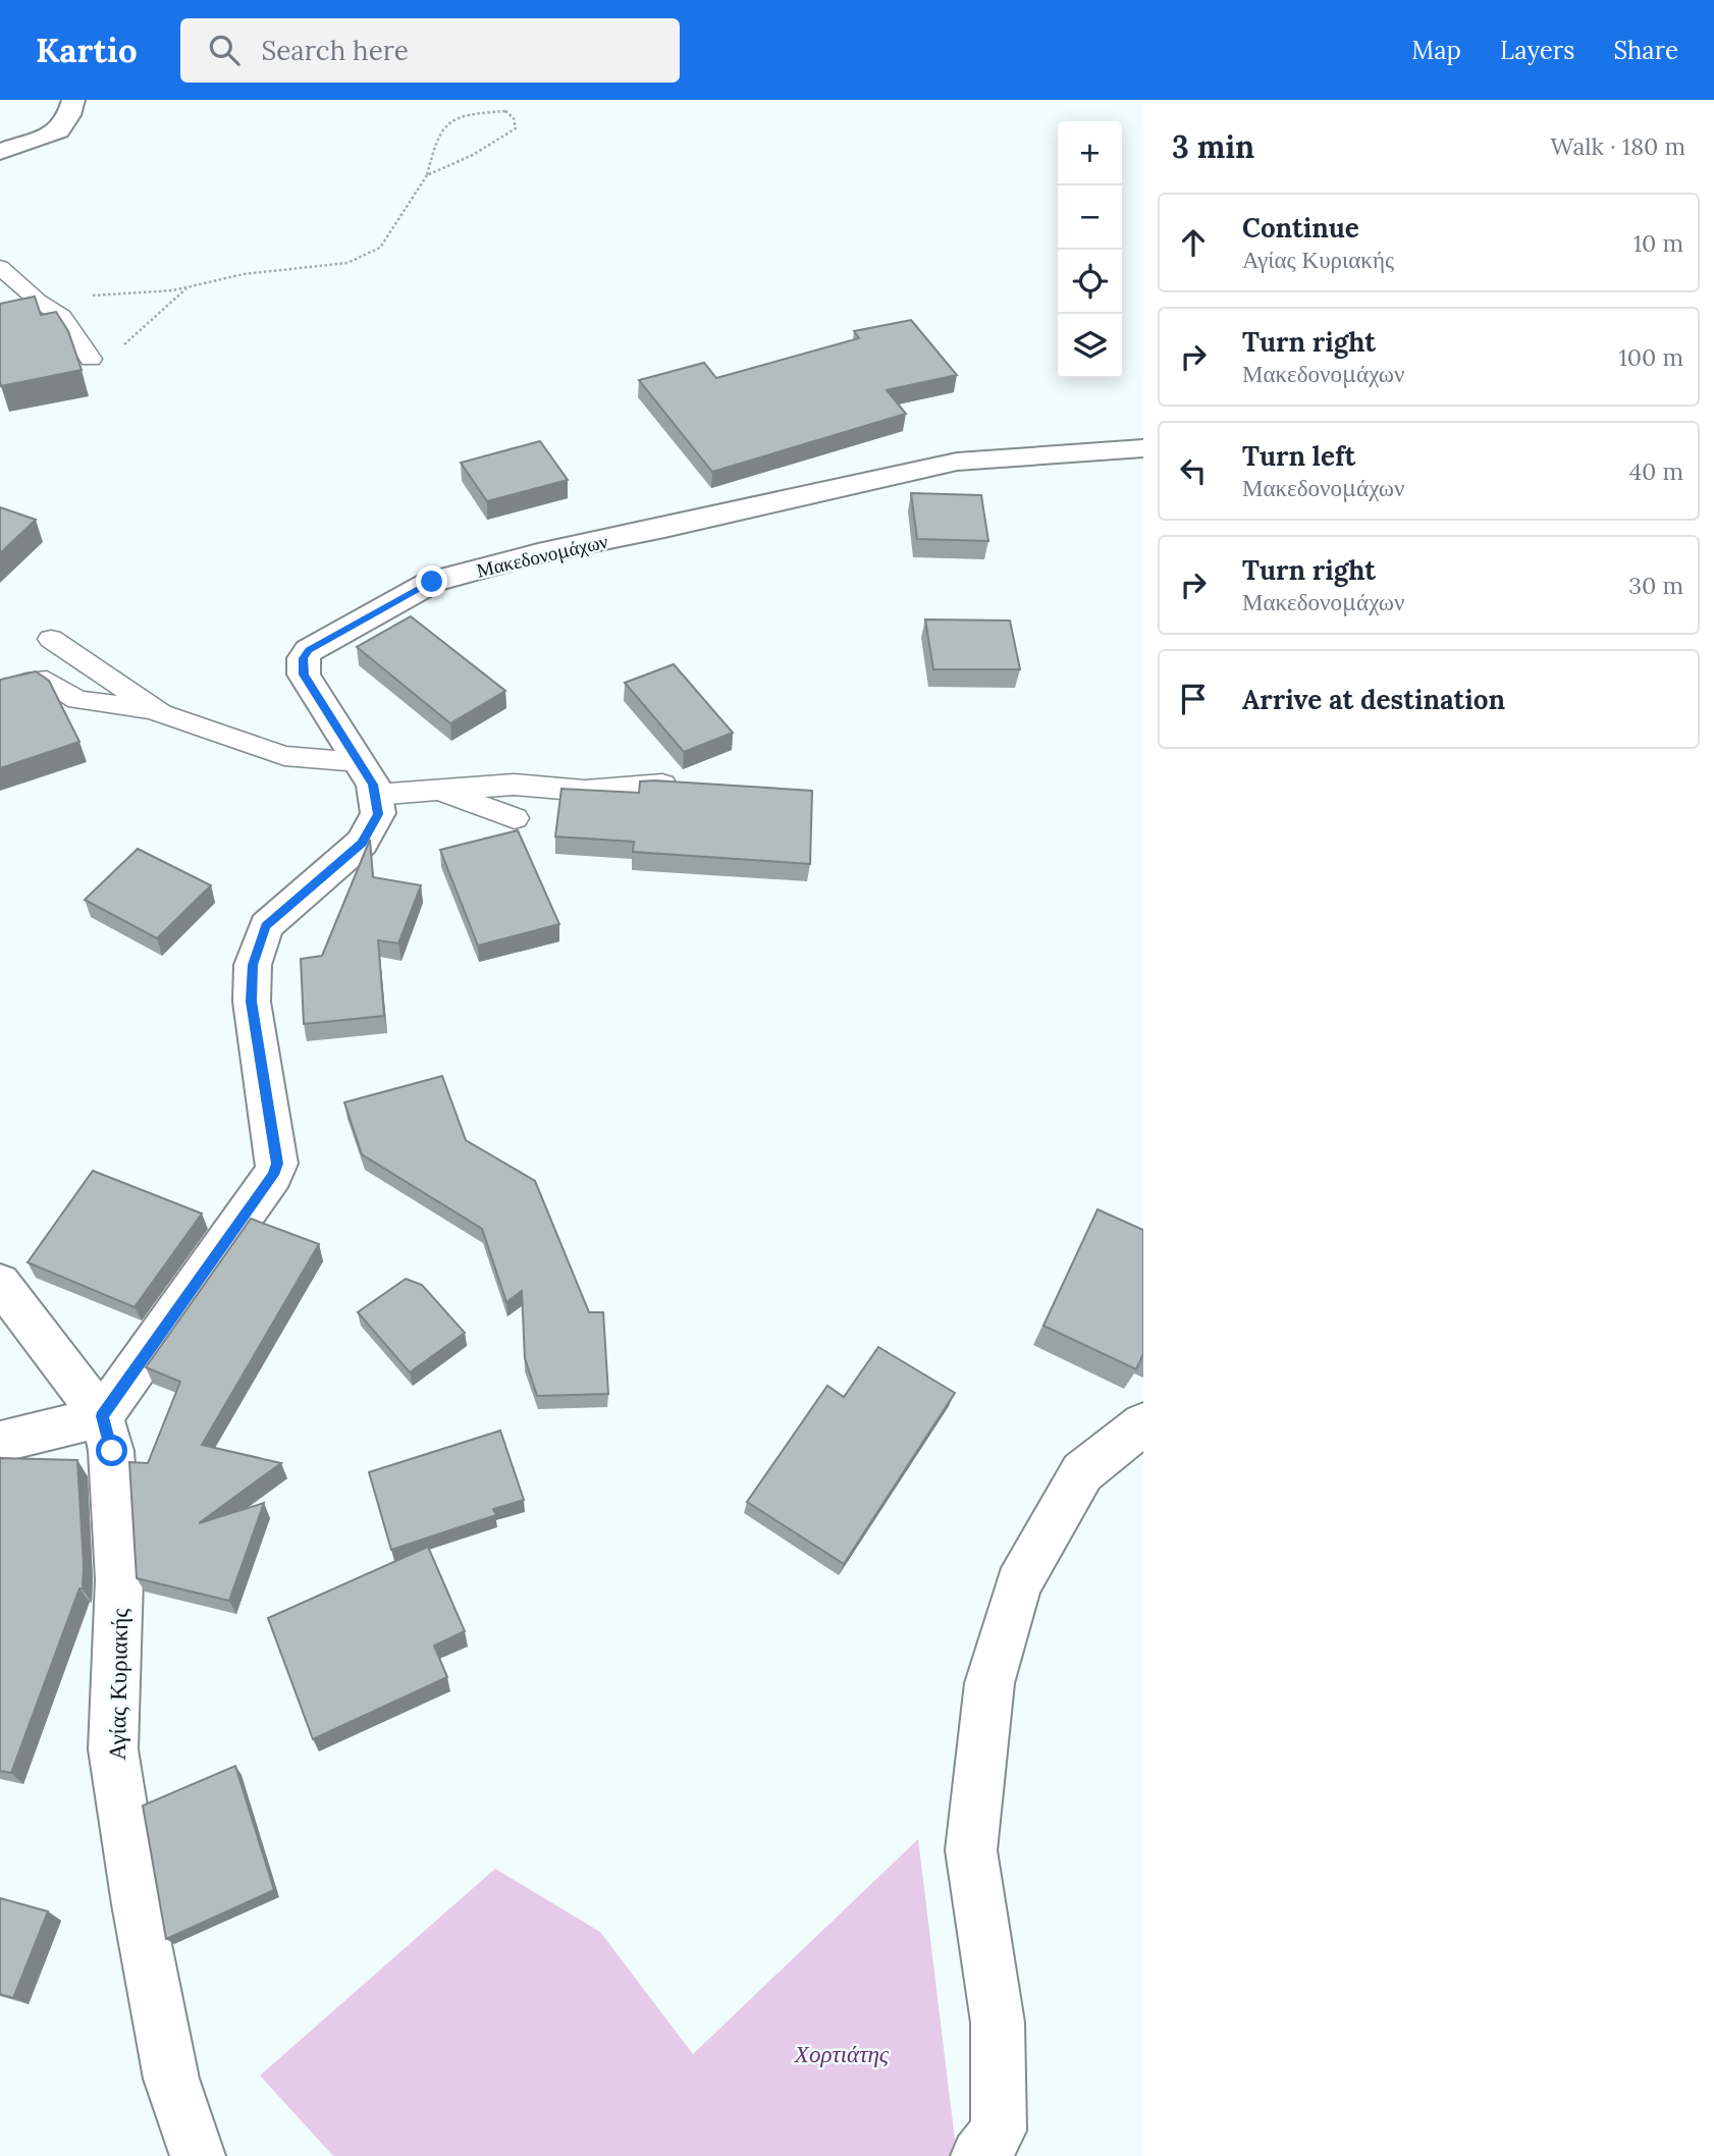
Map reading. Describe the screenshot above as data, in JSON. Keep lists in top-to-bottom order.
{
  "streets": {
    "street": ["Μακεδονομάχων", "Αγίας Κυριακής"]
  },
  "parks": ["Χορτιάτης"],
  "page": {
    "header": "Kartio",
    "search": "Search here",
    "nav": ["Map", "Layers", "Share"],
    "heading": ["3 min", "Walk · 180 m"],
    "map_buttons": ["+", "−"],
    "list": [
      ["Continue", "Αγίας Κυριακής", "10 m"],
      ["Turn right", "Μακεδονομάχων", "100 m"],
      ["Turn left", "Μακεδονομάχων", "40 m"],
      ["Turn right", "Μακεδονομάχων", "30 m"],
      "Arrive at destination"
    ]
  }
}
